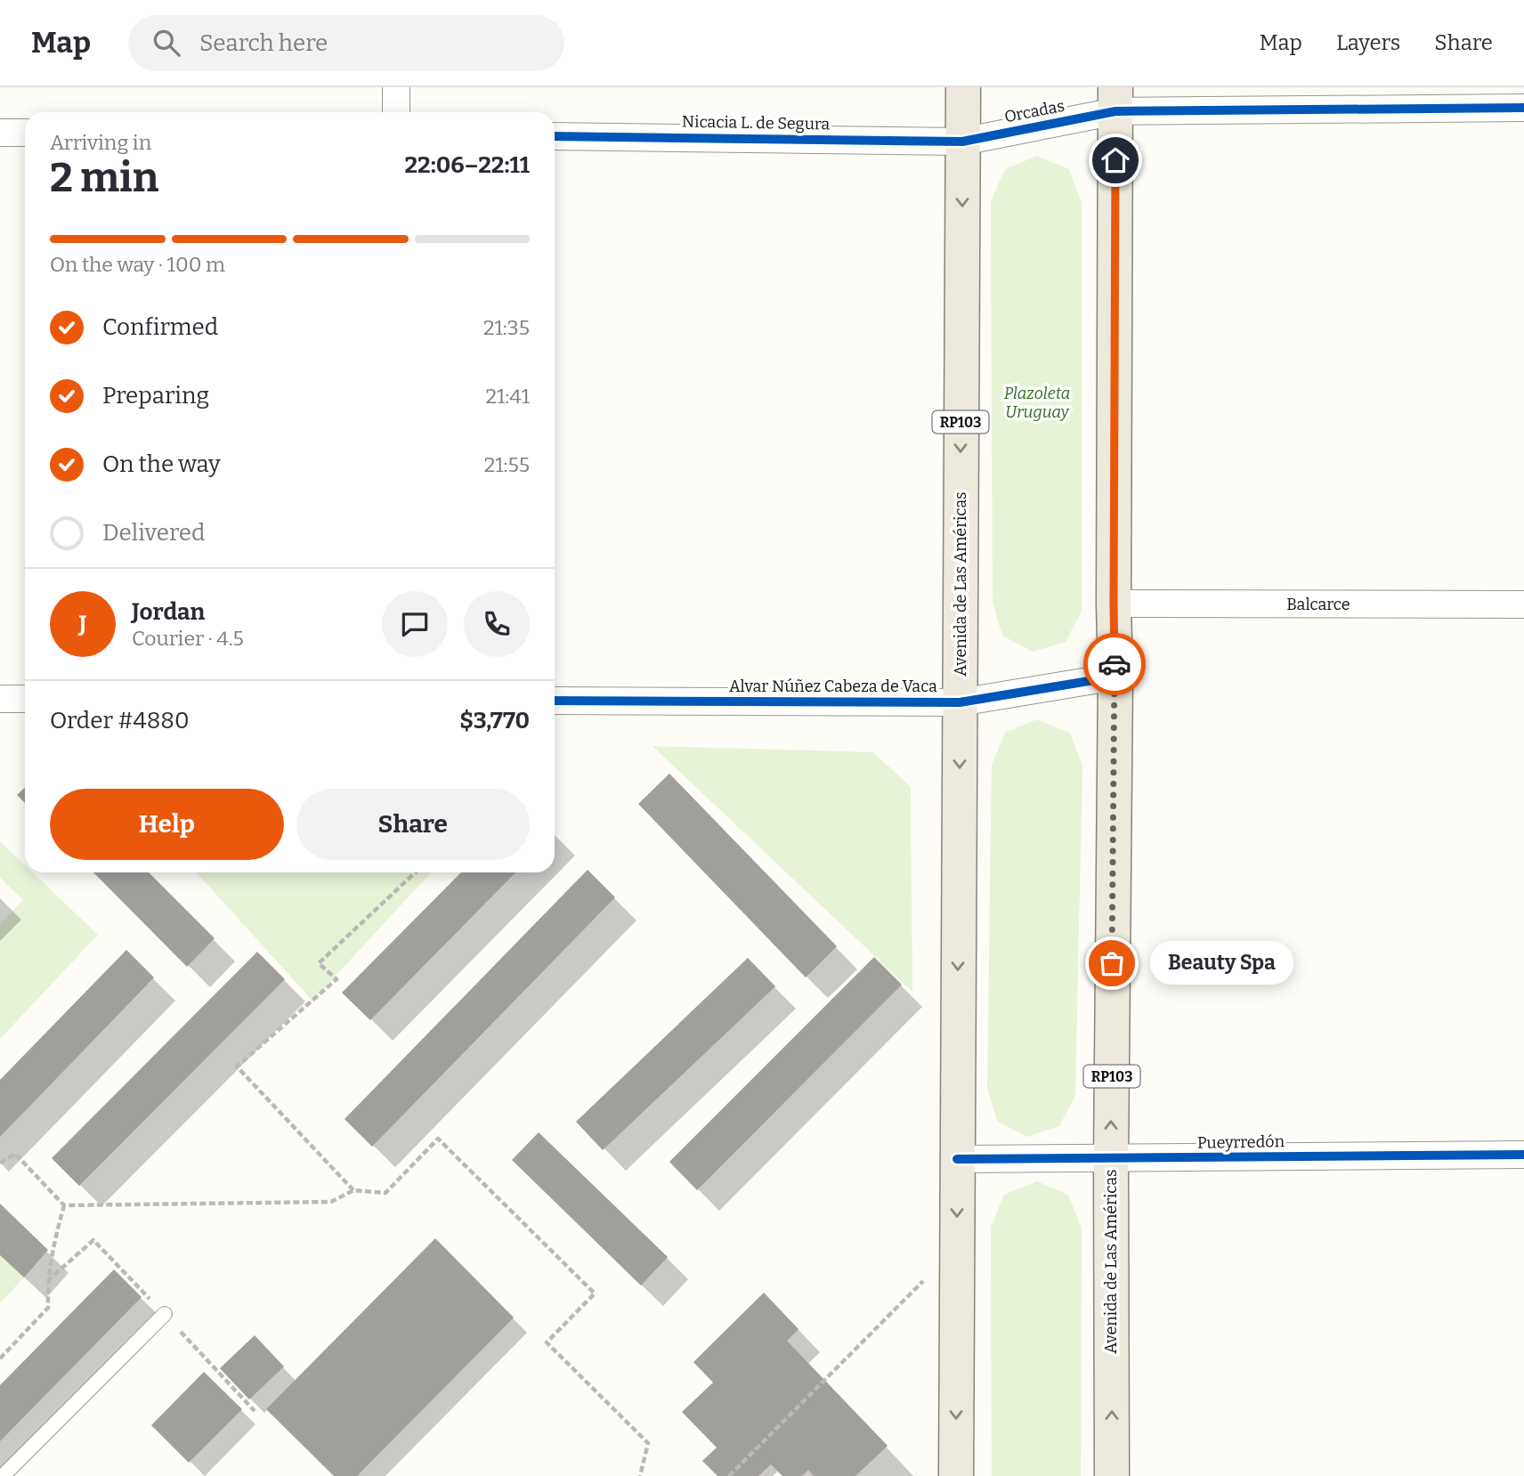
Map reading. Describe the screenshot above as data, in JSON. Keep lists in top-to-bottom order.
{
  "streets": {
    "main road": ["RP103", "Avenida de Las Américas"],
    "street": [
      "Orcadas",
      "Nicacia L. de Segura",
      "Balcarce",
      "Alvar Núñez Cabeza de Vaca",
      "Pueyrredón"
    ]
  },
  "crossings": [
    ["Orcadas", "Nicacia L. de Segura"],
    ["Orcadas", "RP103"],
    ["Orcadas", "Avenida de Las Américas"],
    ["Nicacia L. de Segura", "RP103"],
    ["Nicacia L. de Segura", "Avenida de Las Américas"],
    ["RP103", "Avenida de Las Américas"],
    ["Avenida de Las Américas", "Balcarce"],
    ["Avenida de Las Américas", "Alvar Núñez Cabeza de Vaca"],
    ["Avenida de Las Américas", "Pueyrredón"]
  ],
  "parks": ["Plazoleta Uruguay"],
  "places": ["Beauty Spa"],
  "page": {
    "header": "Map",
    "search": "Search here",
    "nav": ["Map", "Layers", "Share"],
    "heading": ["2 min", "Arriving in", "22:06–22:11"],
    "panel": [
      "Jordan",
      "Courier · 4.5",
      "Order #4880",
      "$3,770"
    ],
    "bar": "On the way · 100 m",
    "list": [
      ["Confirmed", "21:35"],
      ["Preparing", "21:41"],
      ["On the way", "21:55"],
      "Delivered"
    ],
    "round": "J",
    "buttons": ["Help", "Share"],
    "bubble": "Beauty Spa"
  }
}
